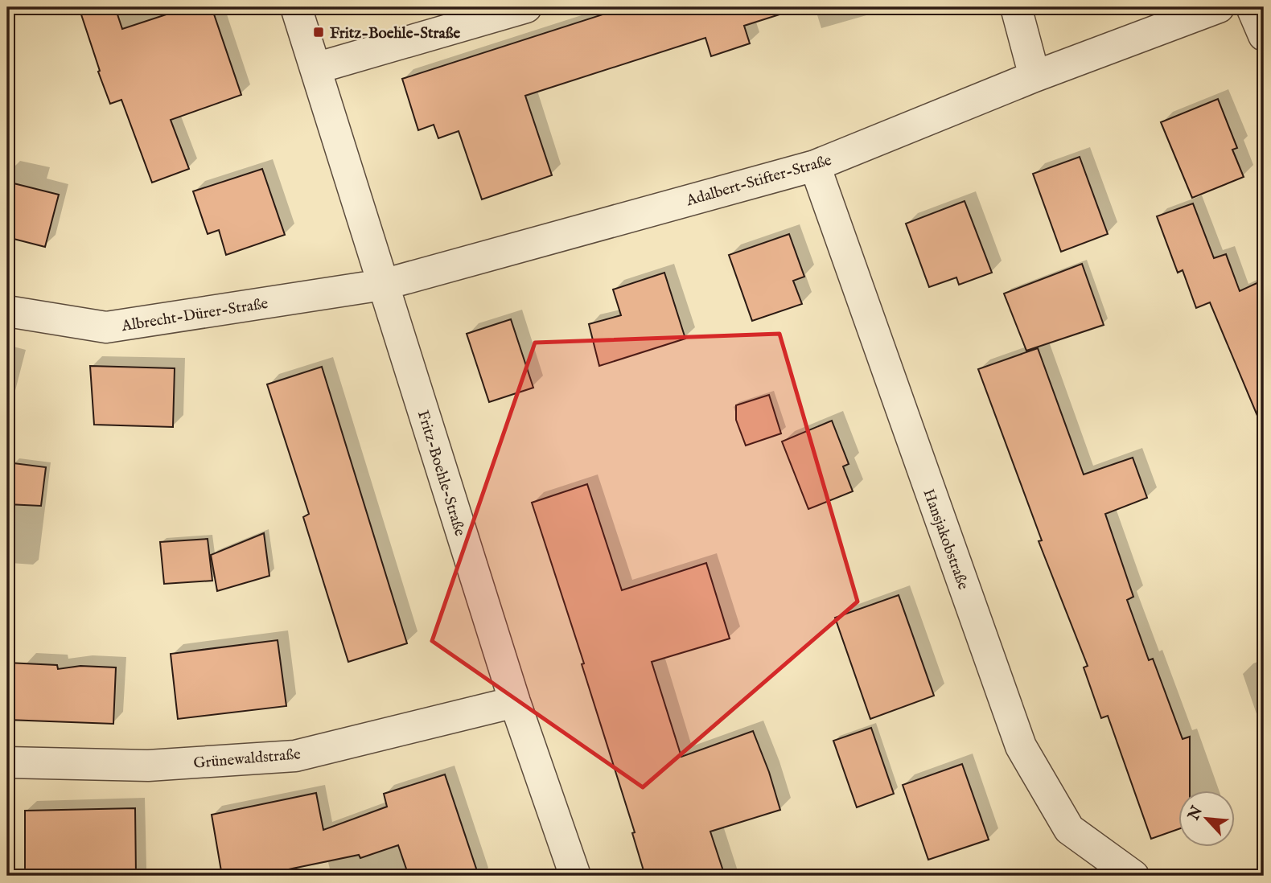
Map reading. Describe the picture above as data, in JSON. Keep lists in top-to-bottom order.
{
  "streets": {
    "street": [
      "Adalbert-Stifter-Straße",
      "Albrecht-Dürer-Straße",
      "Fritz-Boehle-Straße",
      "Hansjakobstraße",
      "Grünewaldstraße"
    ]
  },
  "crossings": [
    ["Adalbert-Stifter-Straße", "Albrecht-Dürer-Straße"],
    ["Adalbert-Stifter-Straße", "Fritz-Boehle-Straße"],
    ["Adalbert-Stifter-Straße", "Hansjakobstraße"],
    ["Albrecht-Dürer-Straße", "Fritz-Boehle-Straße"],
    ["Fritz-Boehle-Straße", "Grünewaldstraße"]
  ],
  "places": {
    "transit": ["Fritz-Boehle-Straße"]
  },
  "north": "top left"
}
